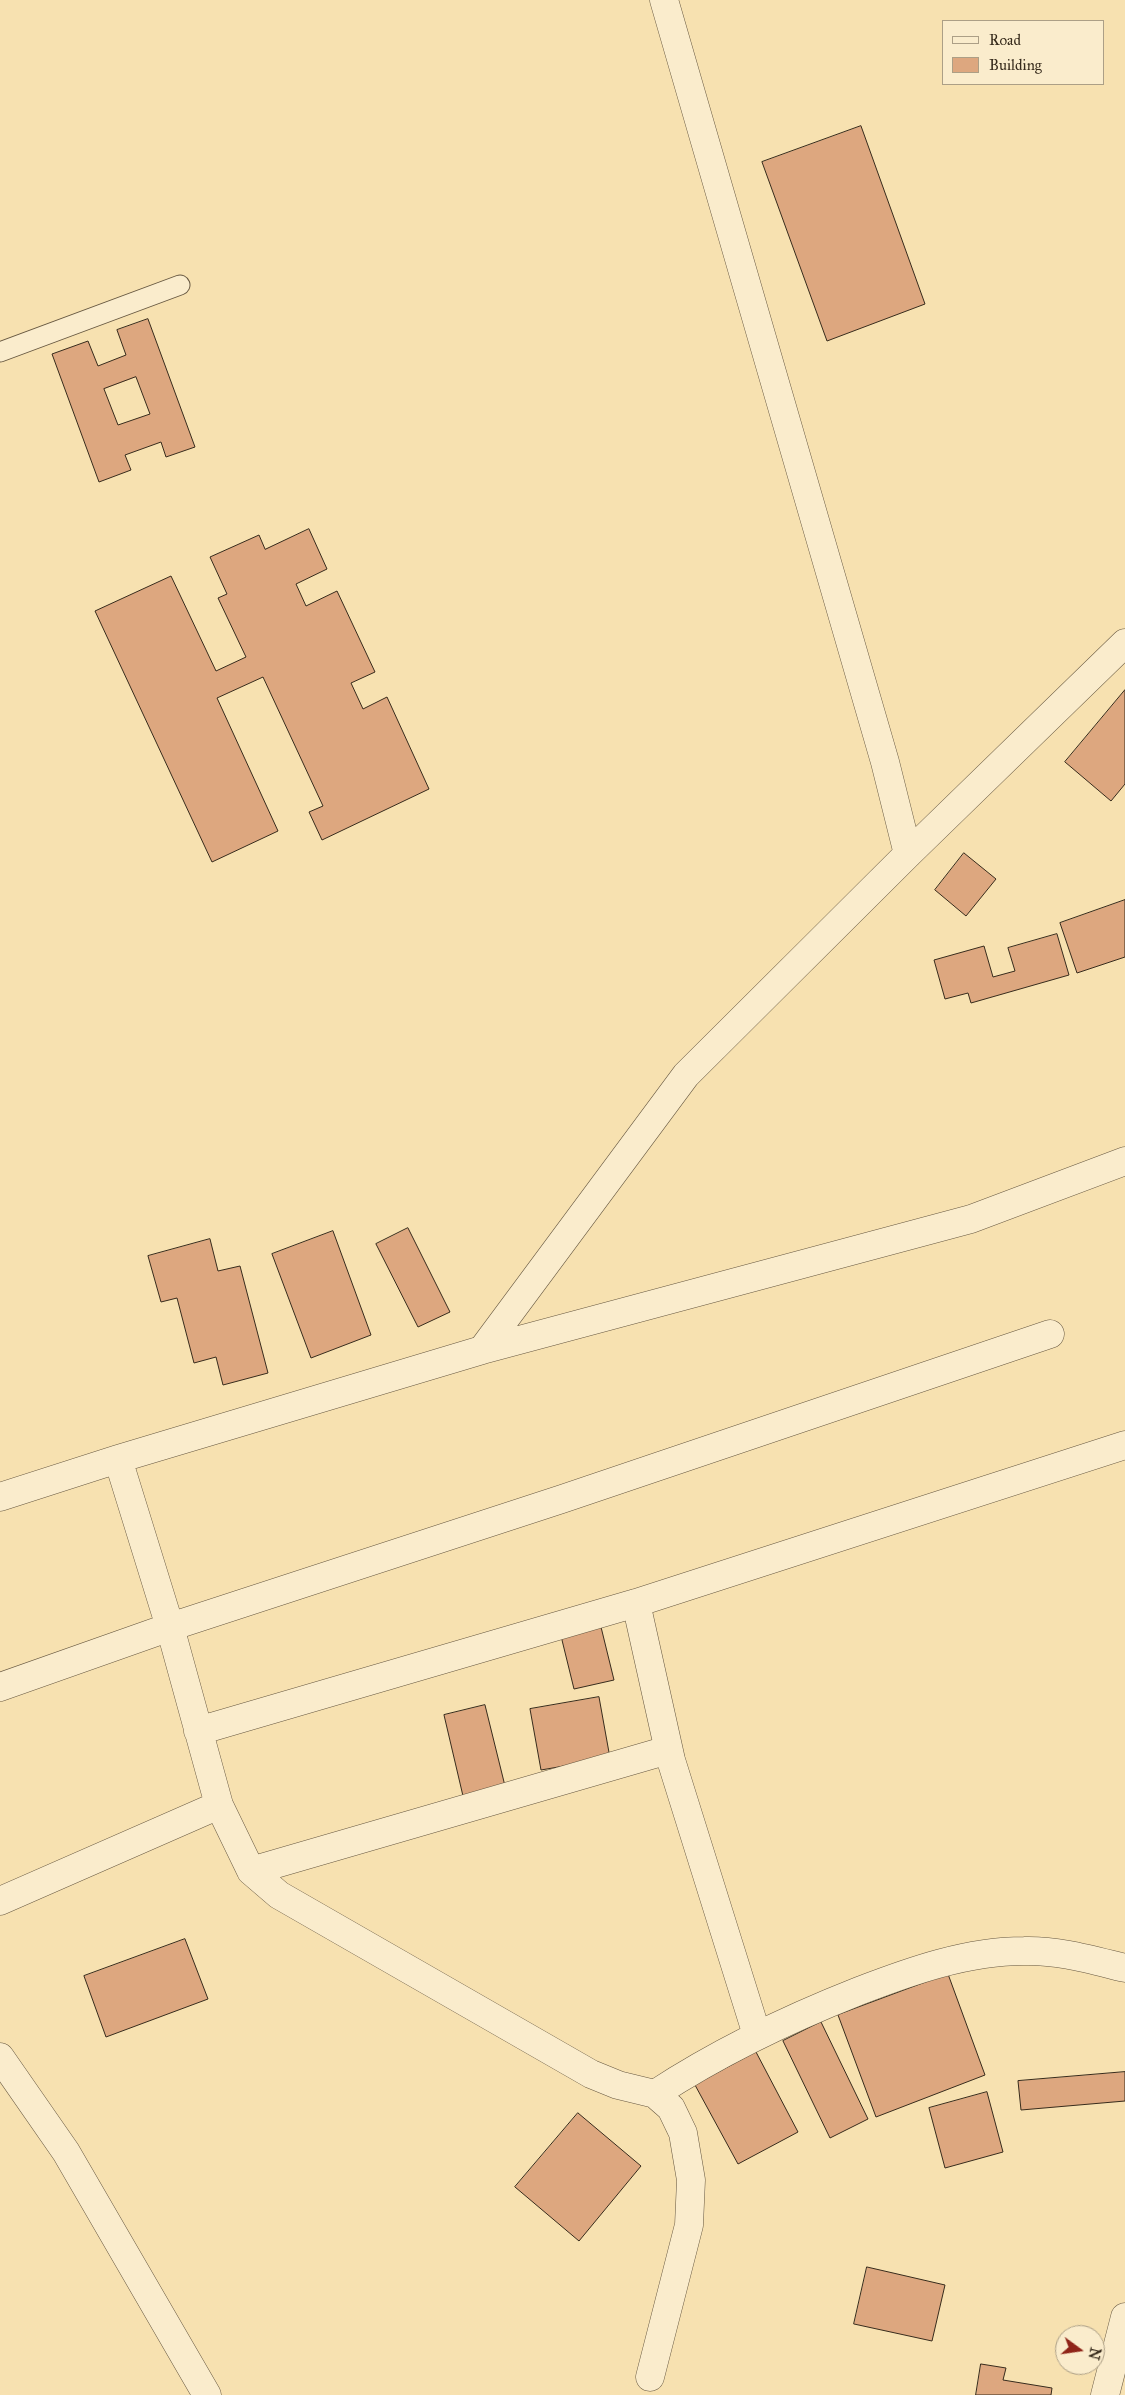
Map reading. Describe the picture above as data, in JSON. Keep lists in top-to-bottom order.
{
  "legend": ["Road", "Building"],
  "north": "right"
}
